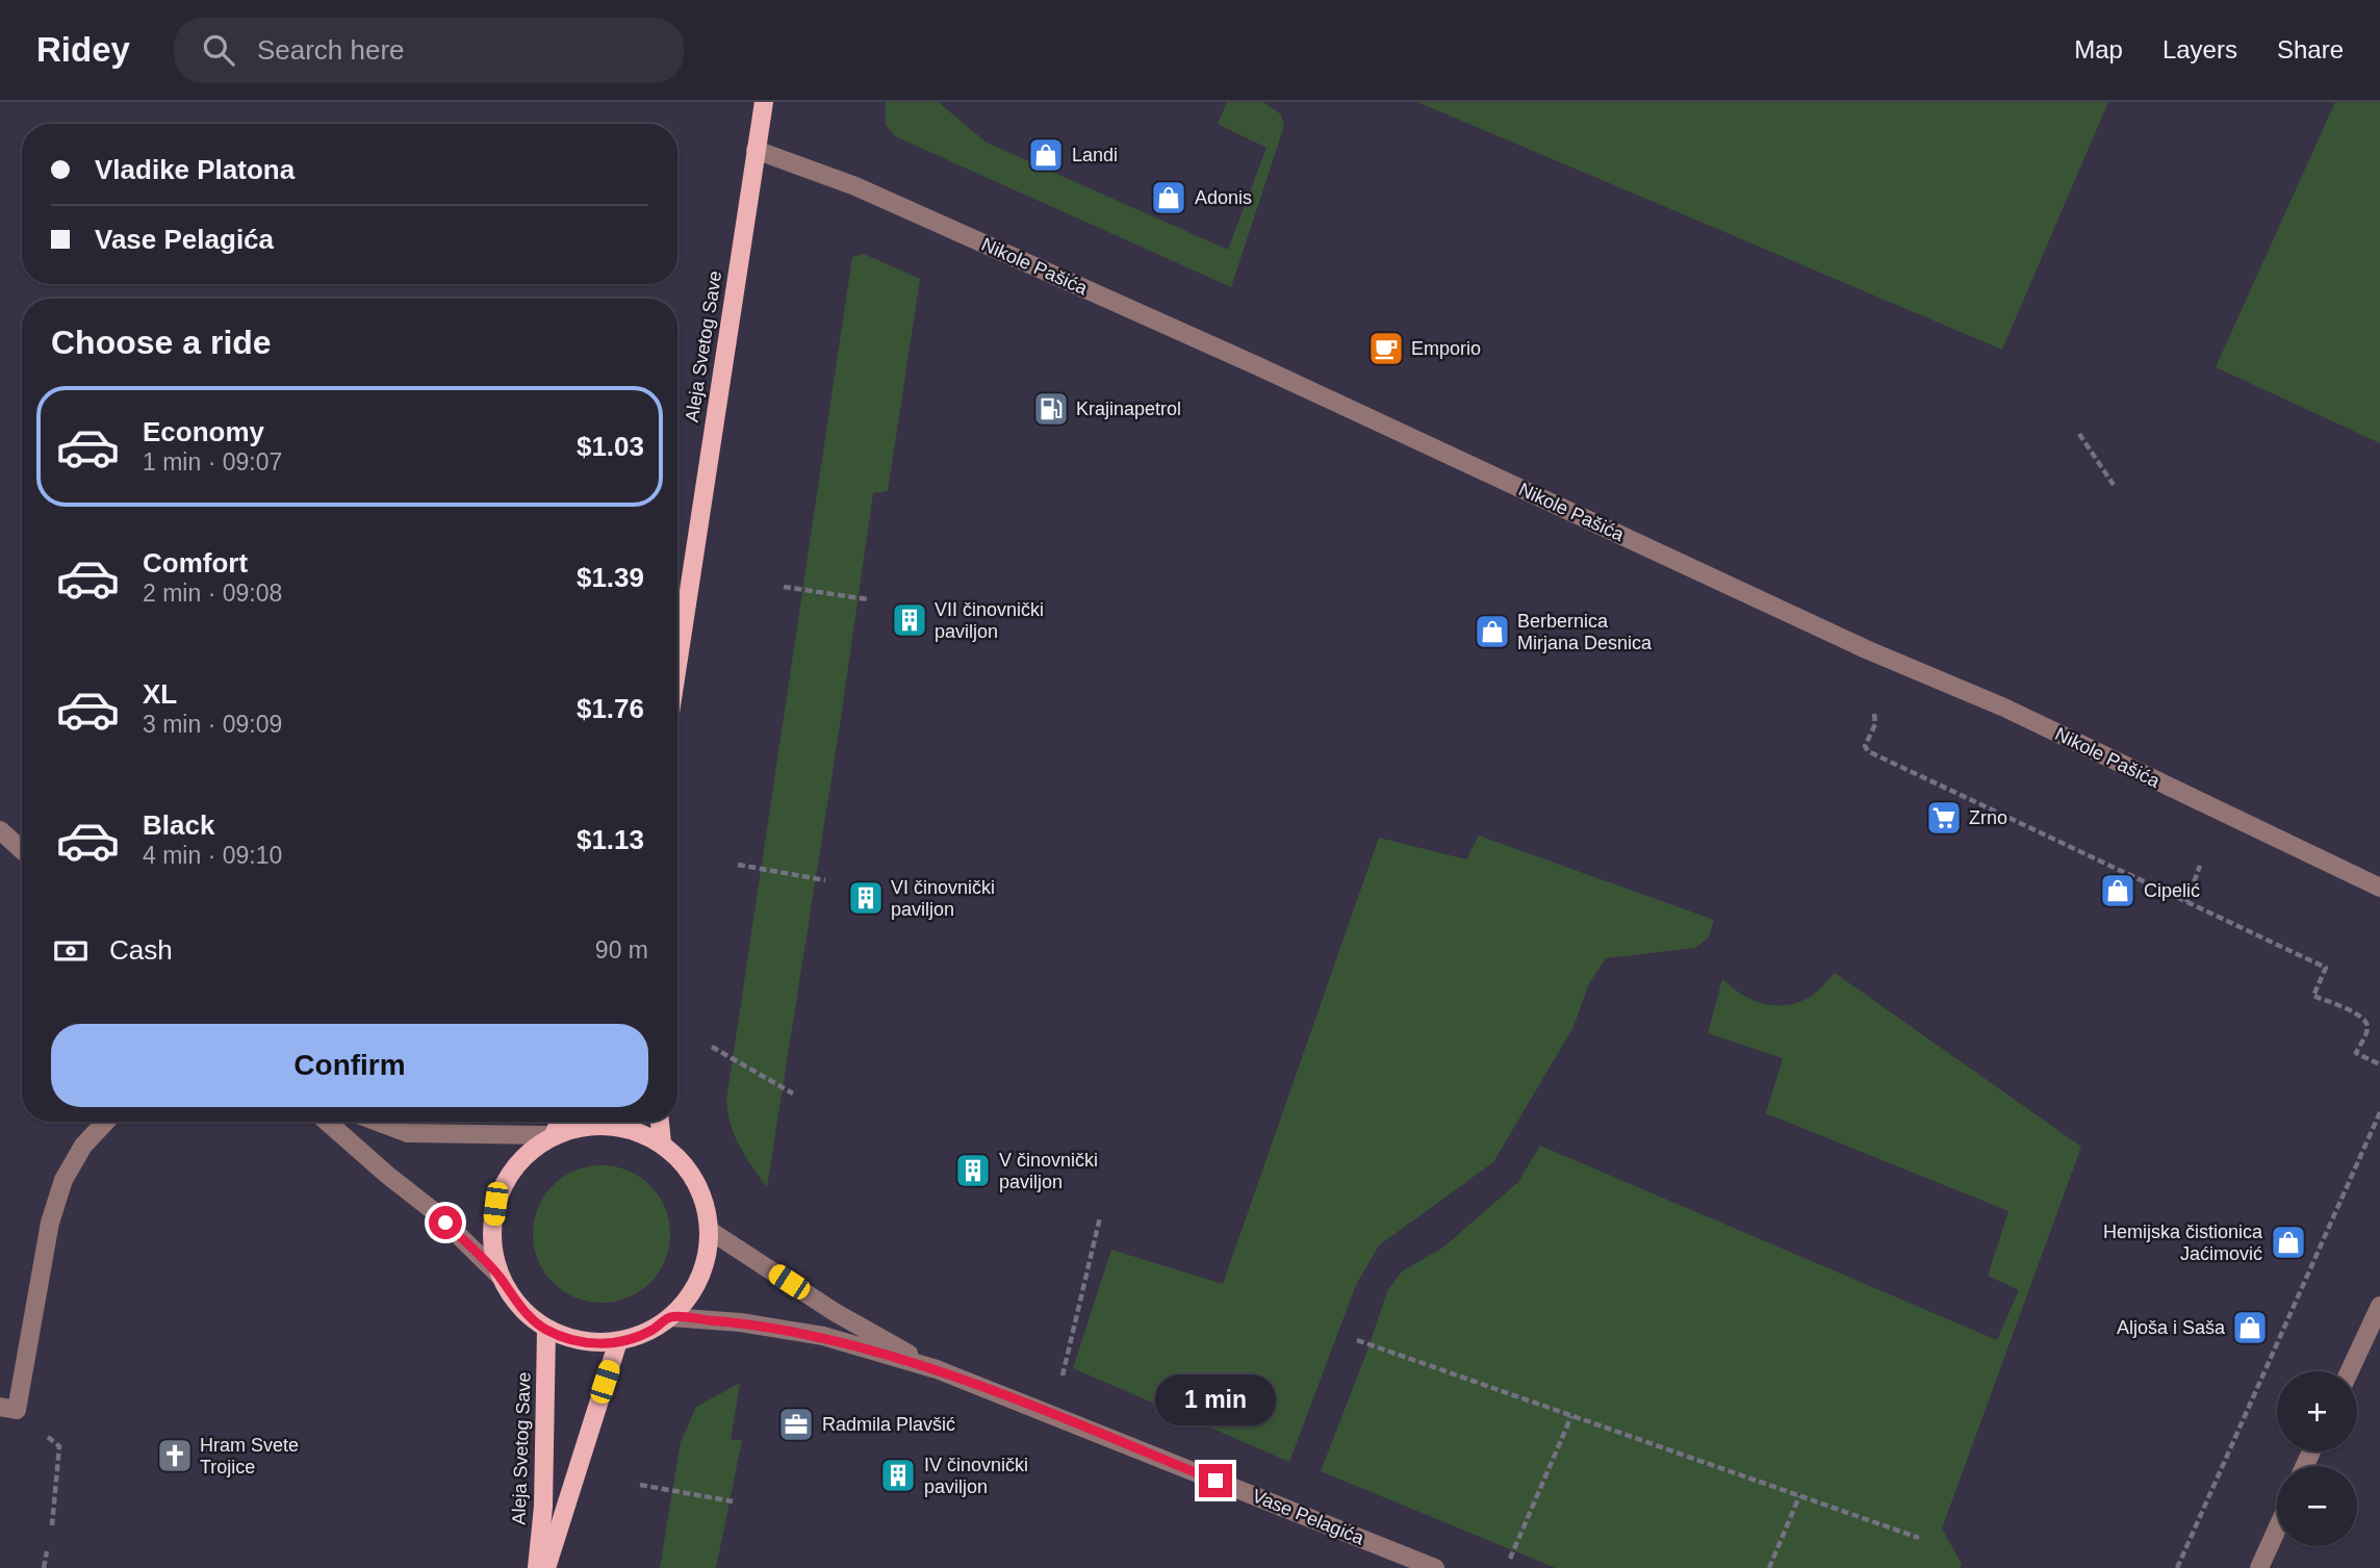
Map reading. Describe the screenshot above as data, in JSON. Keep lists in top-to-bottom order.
{
  "streets": {
    "main road": ["Aleja Svetog Save"],
    "street": ["Nikole Pašića", "Vase Pelagića"]
  },
  "crossings": [
    ["Nikole Pašića", "Aleja Svetog Save"],
    ["Aleja Svetog Save", "Vase Pelagića"]
  ],
  "places": {
    "shop": [
      "Landi",
      "Adonis",
      "Berbernica Mirjana Desnica",
      "Cipelić",
      "Hemijska čistionica Jaćimović",
      "Aljoša i Saša"
    ],
    "cafe": ["Emporio"],
    "fuel station": ["Krajinapetrol"],
    "building": [
      "VII činovnički paviljon",
      "VI činovnički paviljon",
      "V činovnički paviljon",
      "IV činovnički paviljon"
    ],
    "supermarket": ["Zrno"],
    "office": ["Radmila Plavšić"],
    "church": ["Hram Svete Trojice"]
  },
  "page": {
    "header": "Ridey",
    "search": "Search here",
    "nav": ["Map", "Layers", "Share"],
    "banner": ["Vladike Platona", "Vase Pelagića"],
    "heading": "Choose a ride",
    "list": [
      {
        "name": "Economy",
        "note": "1 min · 09:07",
        "value": "$1.03"
      },
      {
        "name": "Comfort",
        "note": "2 min · 09:08",
        "value": "$1.39"
      },
      {
        "name": "XL",
        "note": "3 min · 09:09",
        "value": "$1.76"
      },
      {
        "name": "Black",
        "note": "4 min · 09:10",
        "value": "$1.13"
      }
    ],
    "pay": ["Cash", "90 m"],
    "buttons": "Confirm",
    "map_buttons": ["+", "−"],
    "bubble": "1 min"
  }
}
